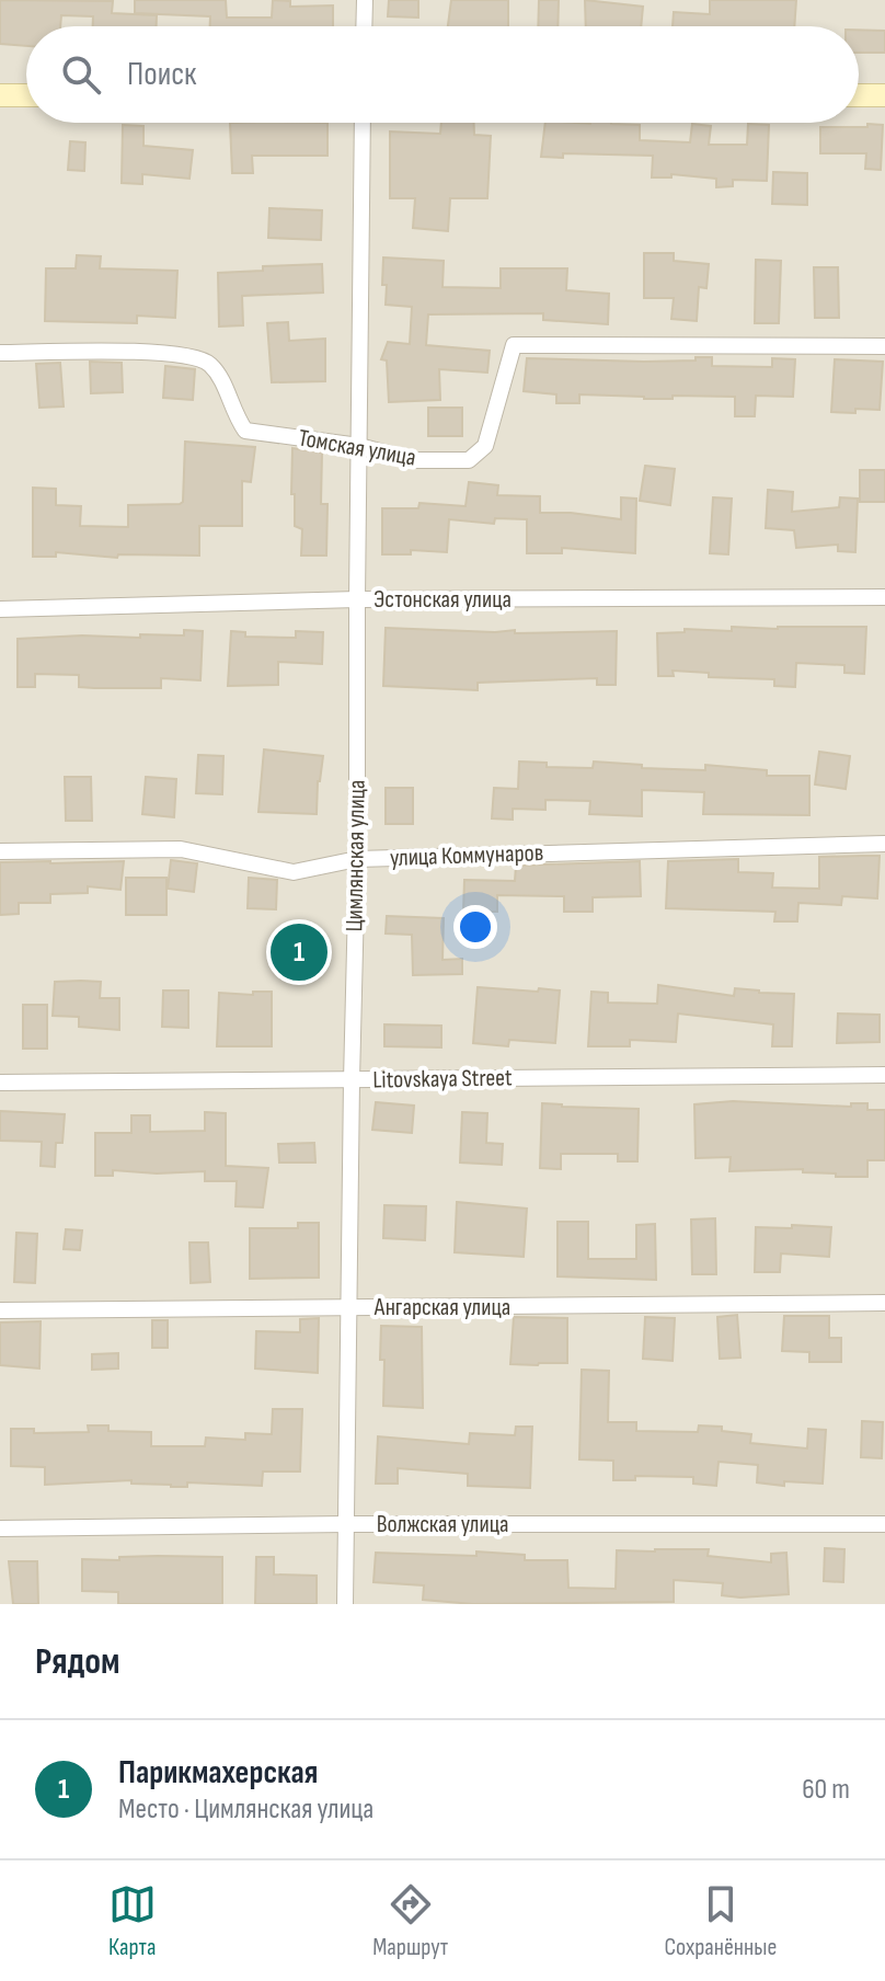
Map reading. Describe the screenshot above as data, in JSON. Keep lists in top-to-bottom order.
{
  "streets": {
    "street": [
      "Томская улица",
      "Эстонская улица",
      "Цимлянская улица",
      "улица Коммунаров",
      "Litovskaya Street",
      "Ангарская улица",
      "Волжская улица"
    ]
  },
  "crossings": [
    ["Томская улица", "Цимлянская улица"],
    ["Эстонская улица", "Цимлянская улица"],
    ["Цимлянская улица", "улица Коммунаров"],
    ["Цимлянская улица", "Litovskaya Street"],
    ["Цимлянская улица", "Ангарская улица"],
    ["Цимлянская улица", "Волжская улица"]
  ],
  "page": {
    "search": "Поиск",
    "pins": "1",
    "heading": "Рядом",
    "list": [
      {
        "mark": "1",
        "name": "Парикмахерская",
        "note": "Место · Цимлянская улица",
        "value": "60 m"
      }
    ],
    "nav": ["Карта", "Маршрут", "Сохранённые"]
  }
}
